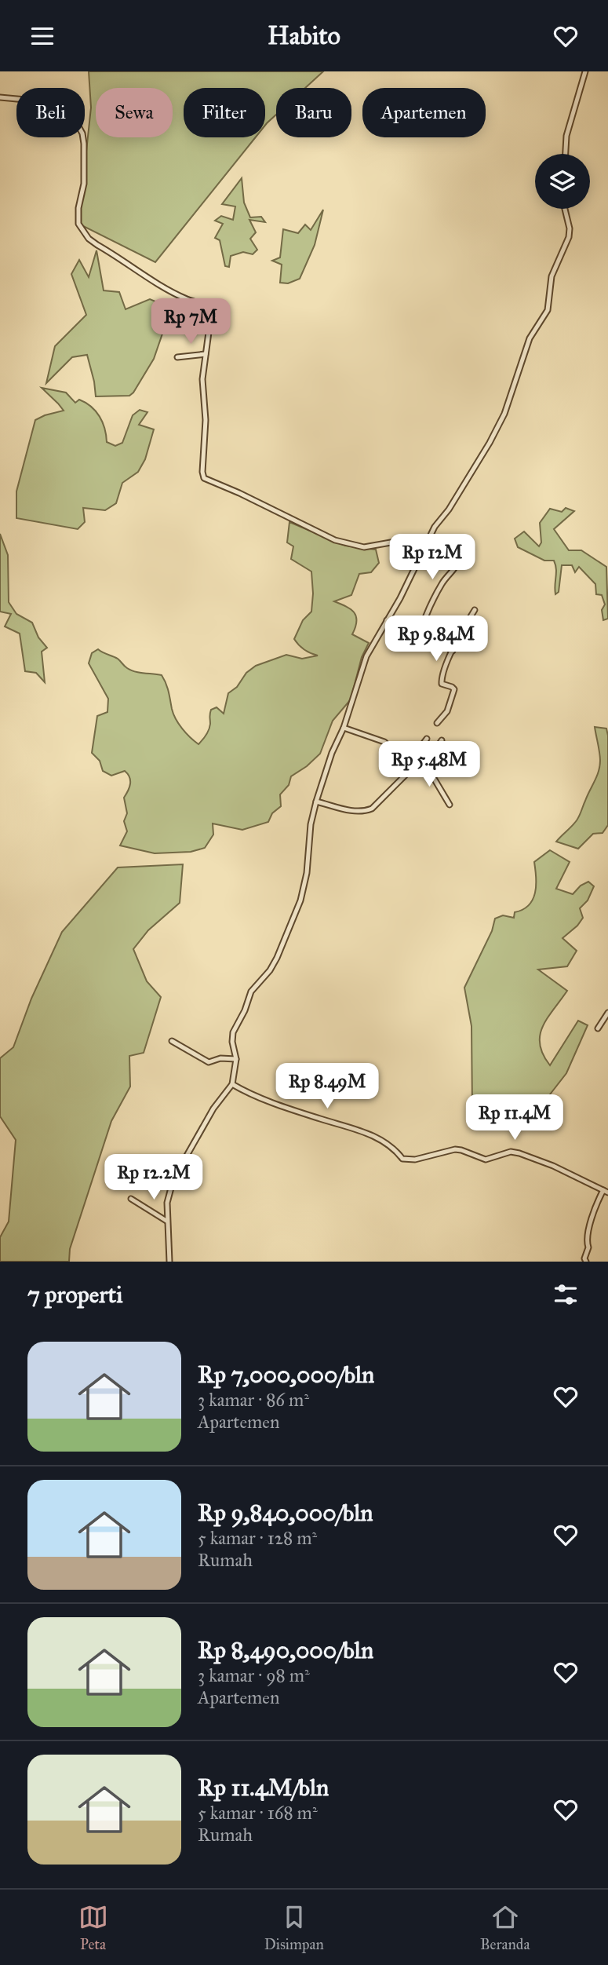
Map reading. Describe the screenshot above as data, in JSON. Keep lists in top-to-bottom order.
{
  "page": {
    "header": "Habito",
    "chip": [
      "Beli",
      "Sewa",
      "Filter",
      "Baru",
      "Apartemen"
    ],
    "price": [
      "Rp 7M",
      "Rp 12M",
      "Rp 9.84M",
      "Rp 5.48M",
      "Rp 8.49M",
      "Rp 11.4M",
      "Rp 12.2M"
    ],
    "heading": "7 properti",
    "list": [
      {
        "name": "Rp 7,000,000/bln",
        "note": "3 kamar · 86 m² · Apartemen"
      },
      {
        "name": "Rp 9,840,000/bln",
        "note": "5 kamar · 128 m² · Rumah"
      },
      {
        "name": "Rp 8,490,000/bln",
        "note": "3 kamar · 98 m² · Apartemen"
      },
      {
        "name": "Rp 11.4M/bln",
        "note": "5 kamar · 168 m² · Rumah"
      }
    ],
    "tabs": ["Peta", "Disimpan", "Beranda"]
  }
}
